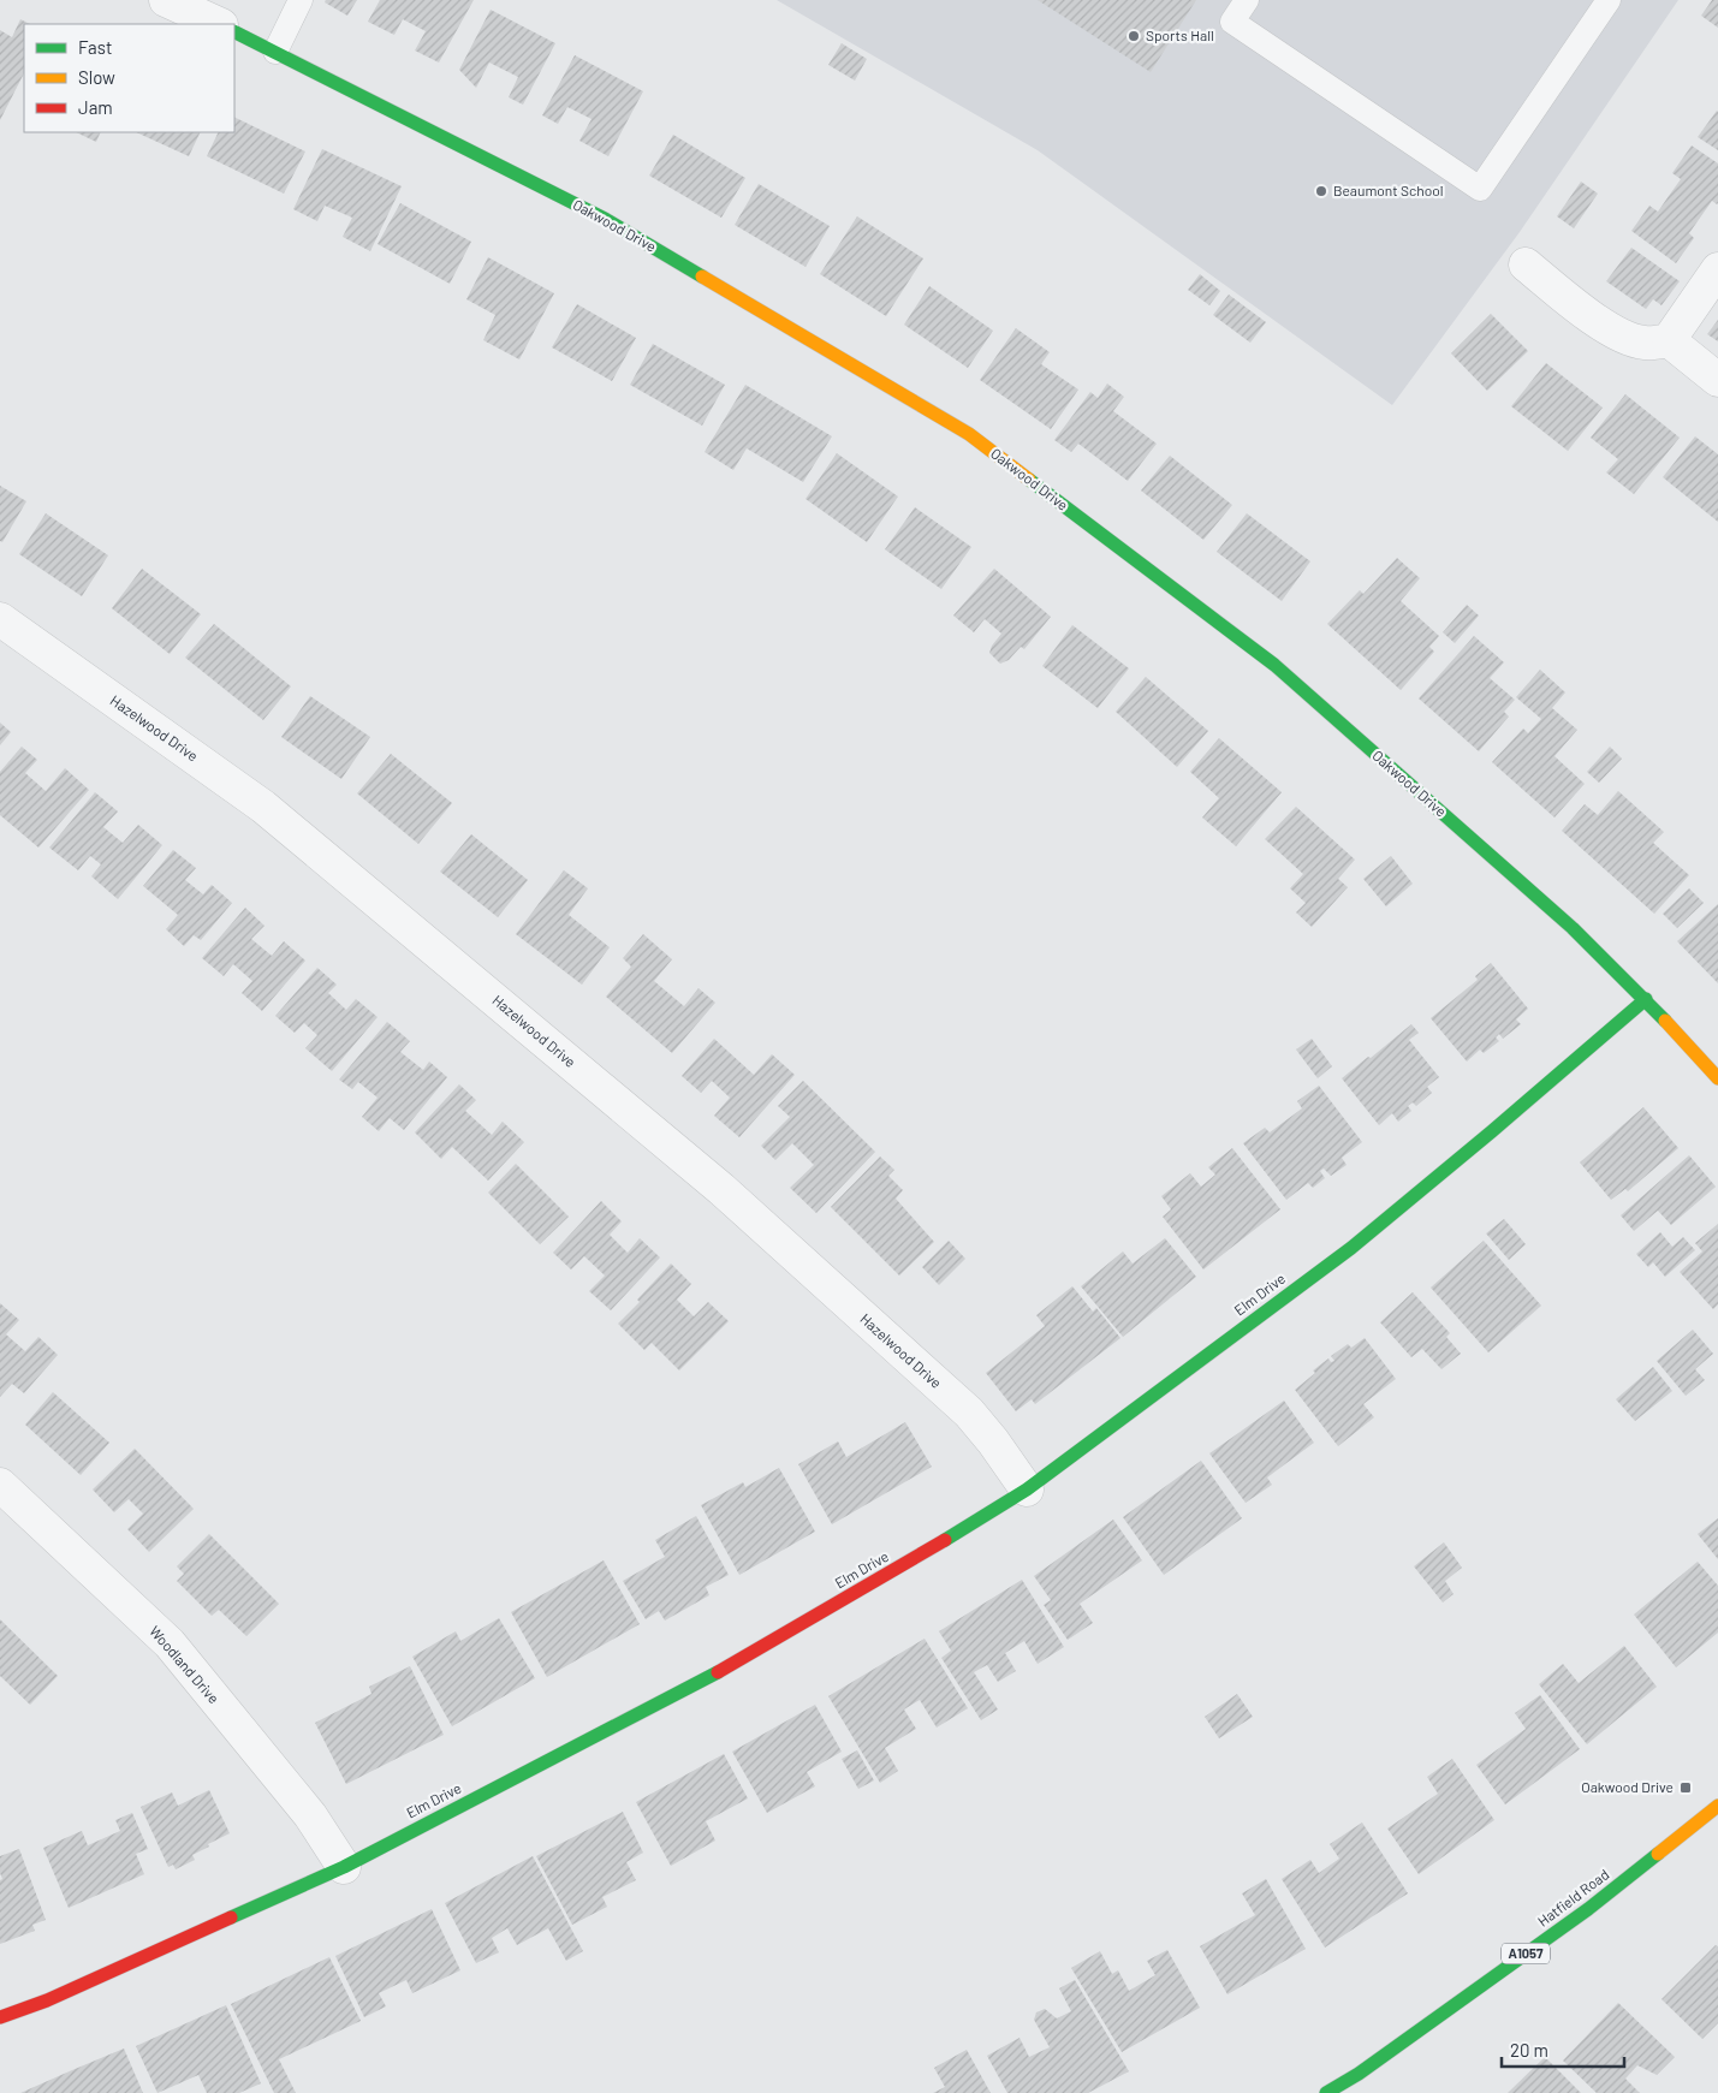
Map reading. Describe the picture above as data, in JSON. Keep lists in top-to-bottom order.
{
  "streets": {
    "street": [
      "Oakwood Drive",
      "Hazelwood Drive",
      "Elm Drive",
      "Woodland Drive",
      "Hatfield Road",
      "A1057"
    ]
  },
  "crossings": [
    ["Oakwood Drive", "Elm Drive"],
    ["Hazelwood Drive", "Elm Drive"],
    ["Elm Drive", "Woodland Drive"]
  ],
  "places": {
    "other": ["Sports Hall", "Beaumont School"],
    "transit": ["Oakwood Drive"]
  },
  "legend": ["Fast", "Slow", "Jam"],
  "scale_bar": "20 m"
}
